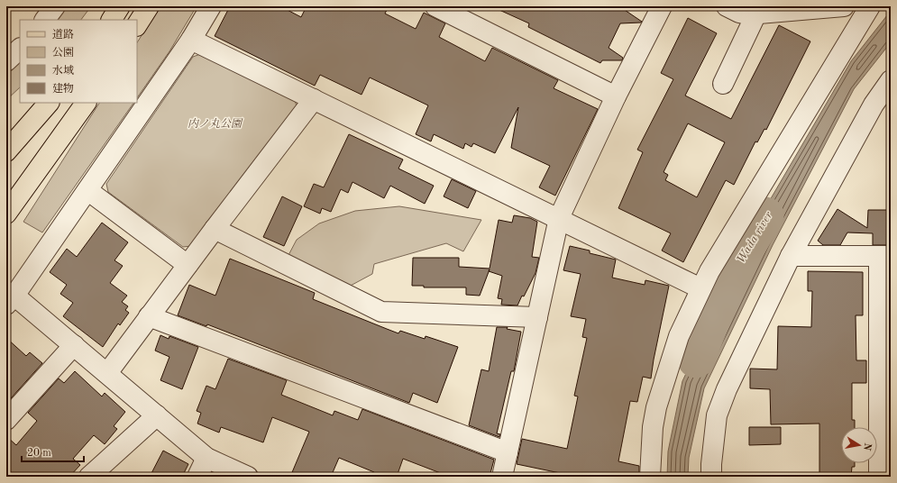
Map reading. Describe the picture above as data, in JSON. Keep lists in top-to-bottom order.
{
  "water": ["Wada river"],
  "parks": ["内ノ丸公園"],
  "legend": [
    "道路",
    "公園",
    "水域",
    "建物"
  ],
  "scale_bar": "20 m",
  "north": "right"
}
